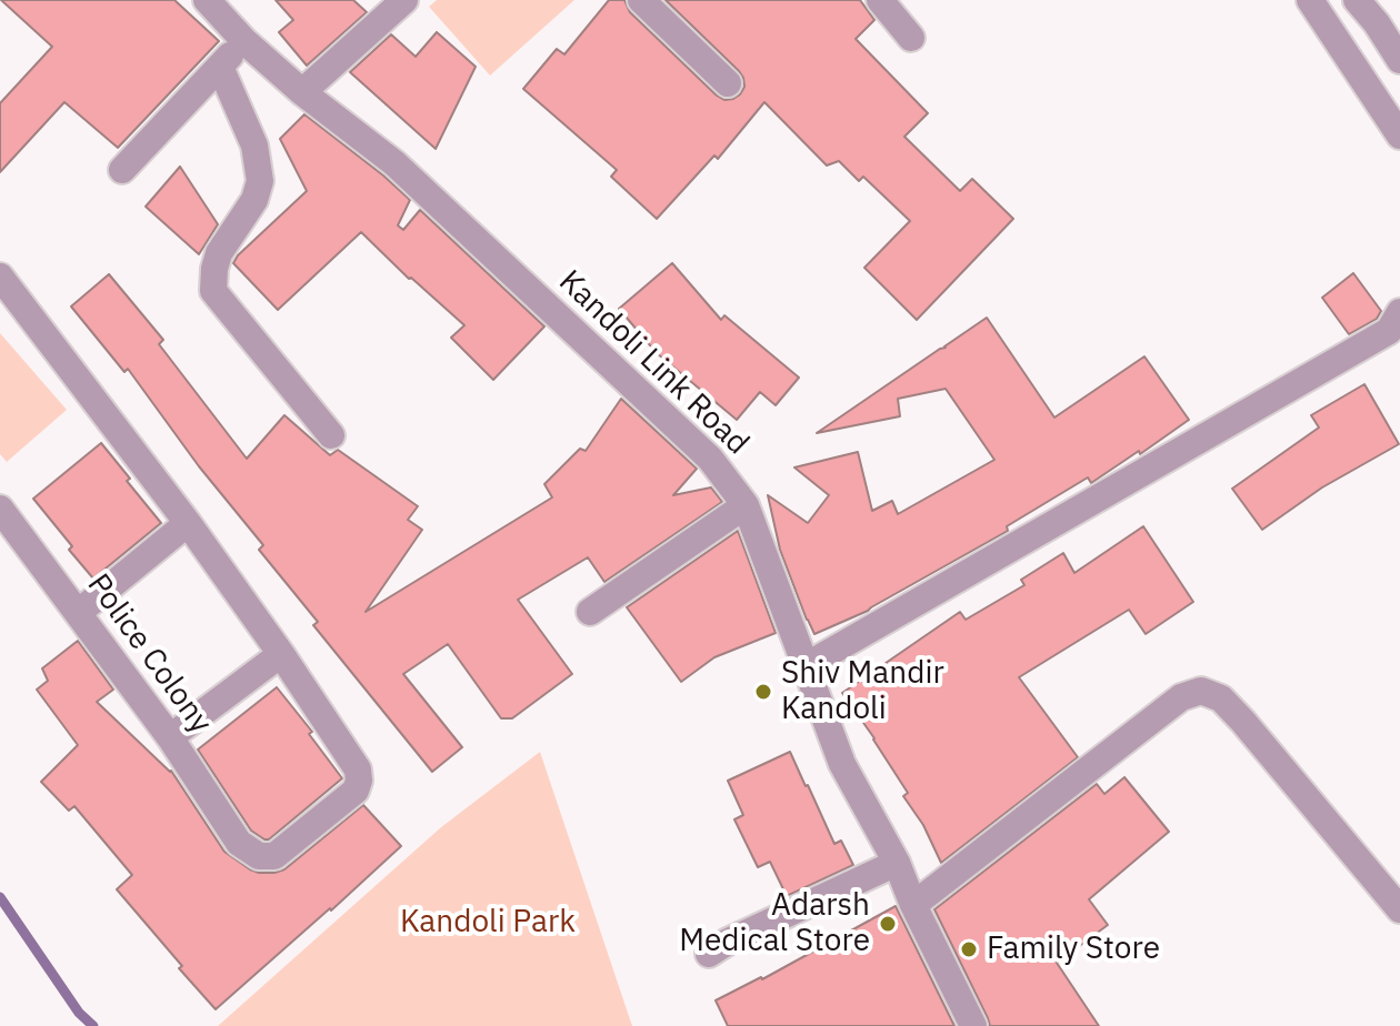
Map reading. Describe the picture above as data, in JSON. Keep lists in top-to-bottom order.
{
  "streets": {
    "street": ["Kandoli Link Road", "Police Colony"]
  },
  "parks": ["Kandoli Park"],
  "places": ["Shiv Mandir Kandoli", "Adarsh Medical Store", "Family Store"]
}
